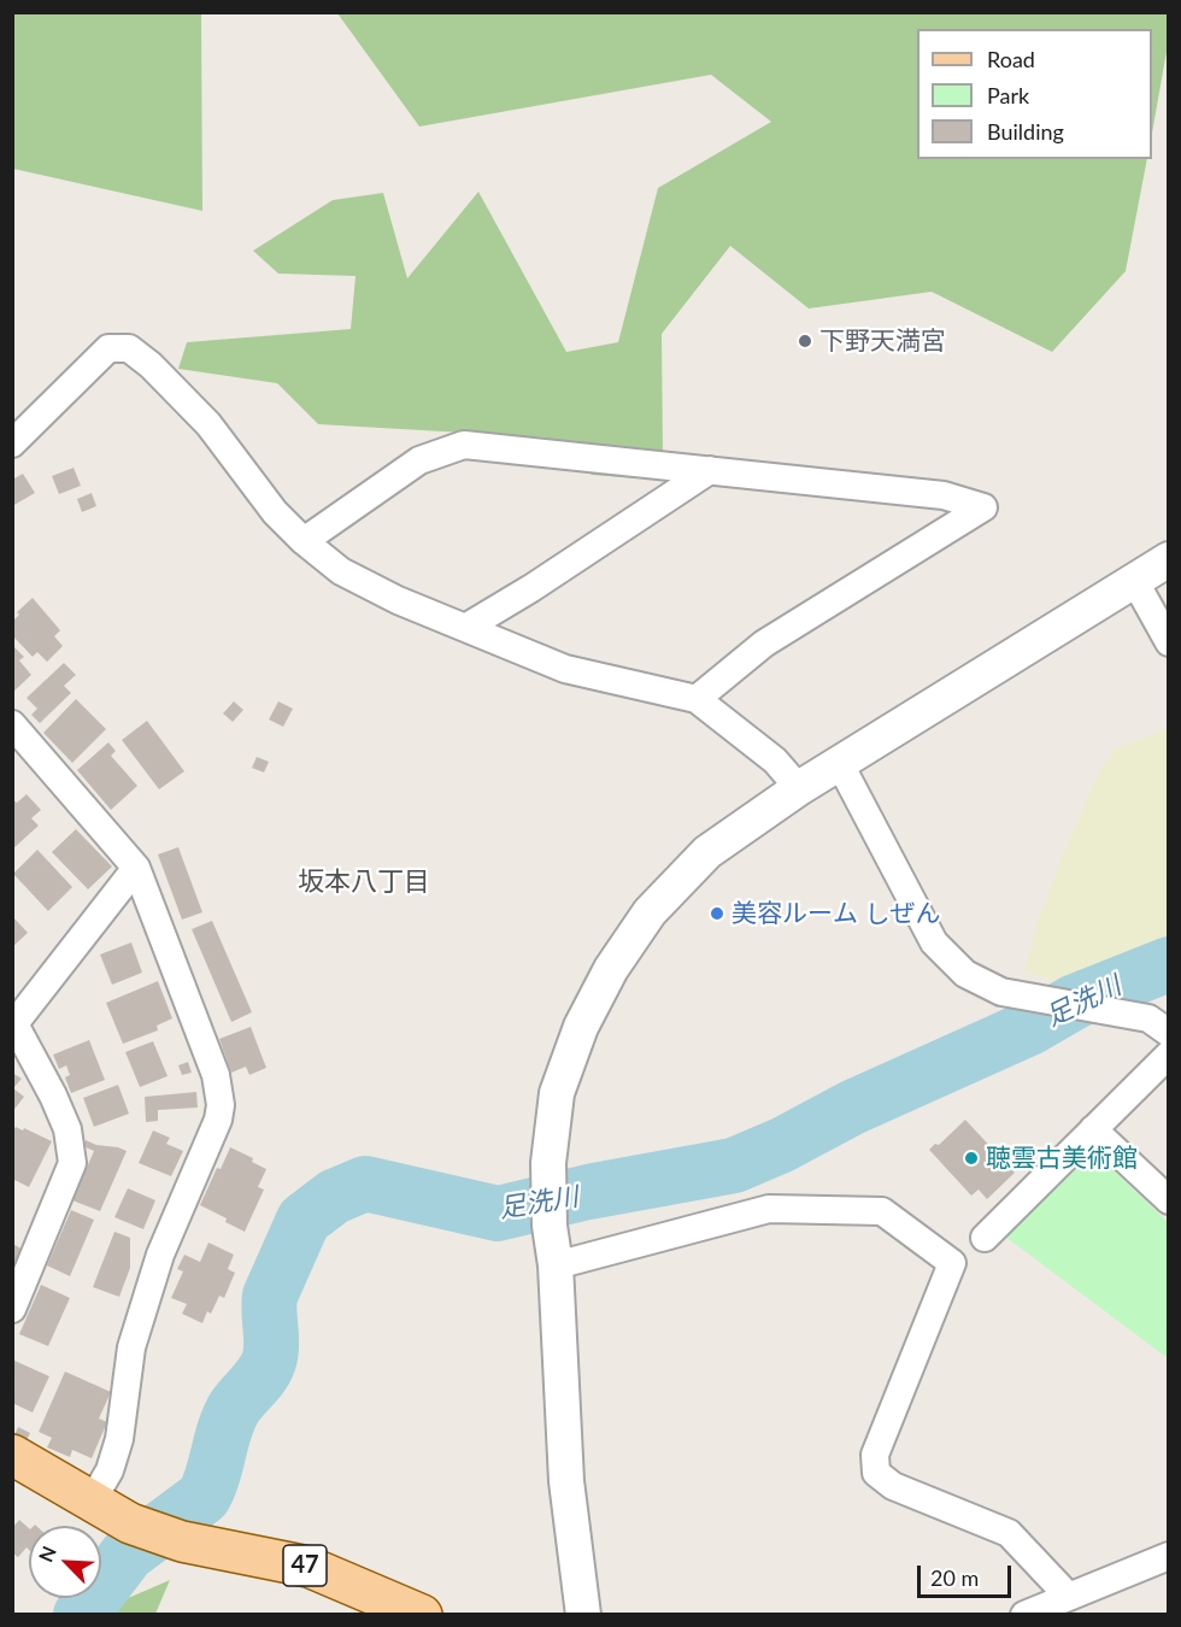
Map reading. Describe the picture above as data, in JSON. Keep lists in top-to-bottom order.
{
  "streets": {
    "main road": ["47"]
  },
  "districts": ["坂本八丁目"],
  "water": ["足洗川"],
  "places": ["下野天満宮", "美容ルーム しぜん", "聴雲古美術館"],
  "legend": ["Road", "Park", "Building"],
  "scale_bar": "20 m",
  "north": "top left"
}
